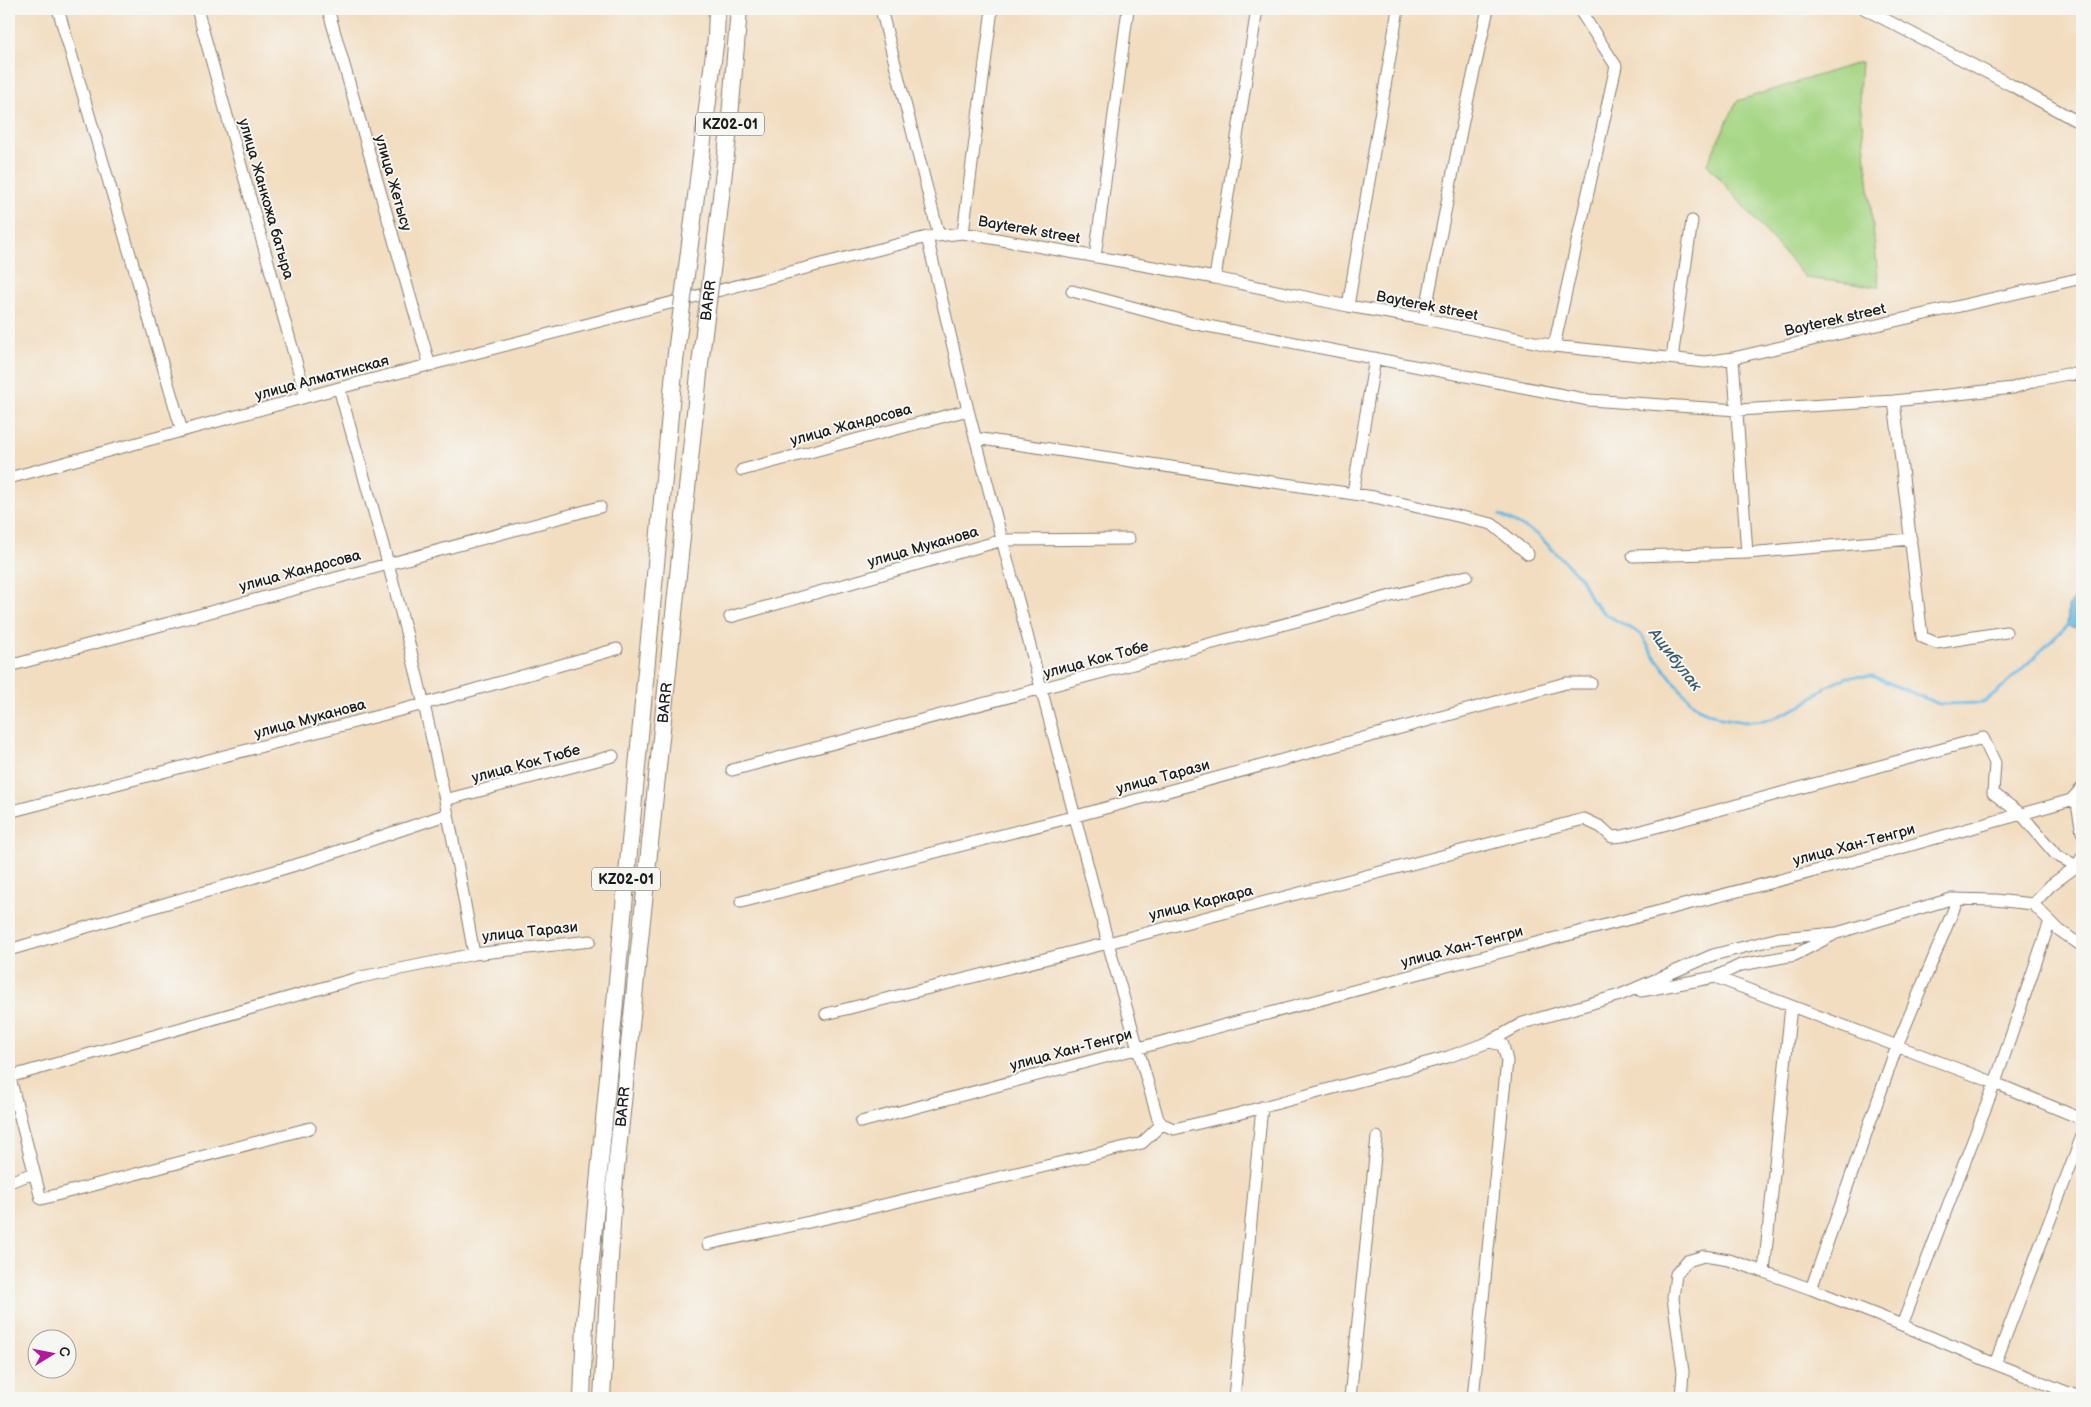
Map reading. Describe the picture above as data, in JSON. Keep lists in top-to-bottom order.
{
  "streets": {
    "highway": ["KZ02-01", "BARR"],
    "street": [
      "улица Жетысу",
      "улица Жанкожа батыра",
      "Bayterek street",
      "улица Алматинская",
      "улица Жандосова",
      "улица Муканова",
      "улица Кок Тобе",
      "улица Кок Тюбе",
      "улица Тарази",
      "улица Хан-Тенгри",
      "улица Каркара"
    ]
  },
  "crossings": [
    ["улица Жетысу", "улица Алматинская"],
    ["улица Жанкожа батыра", "улица Алматинская"],
    ["Bayterek street", "улица Алматинская"],
    ["улица Хан-Тенгри", "улица Каркара"]
  ],
  "water": ["Ащибулак"],
  "north": "right"
}
